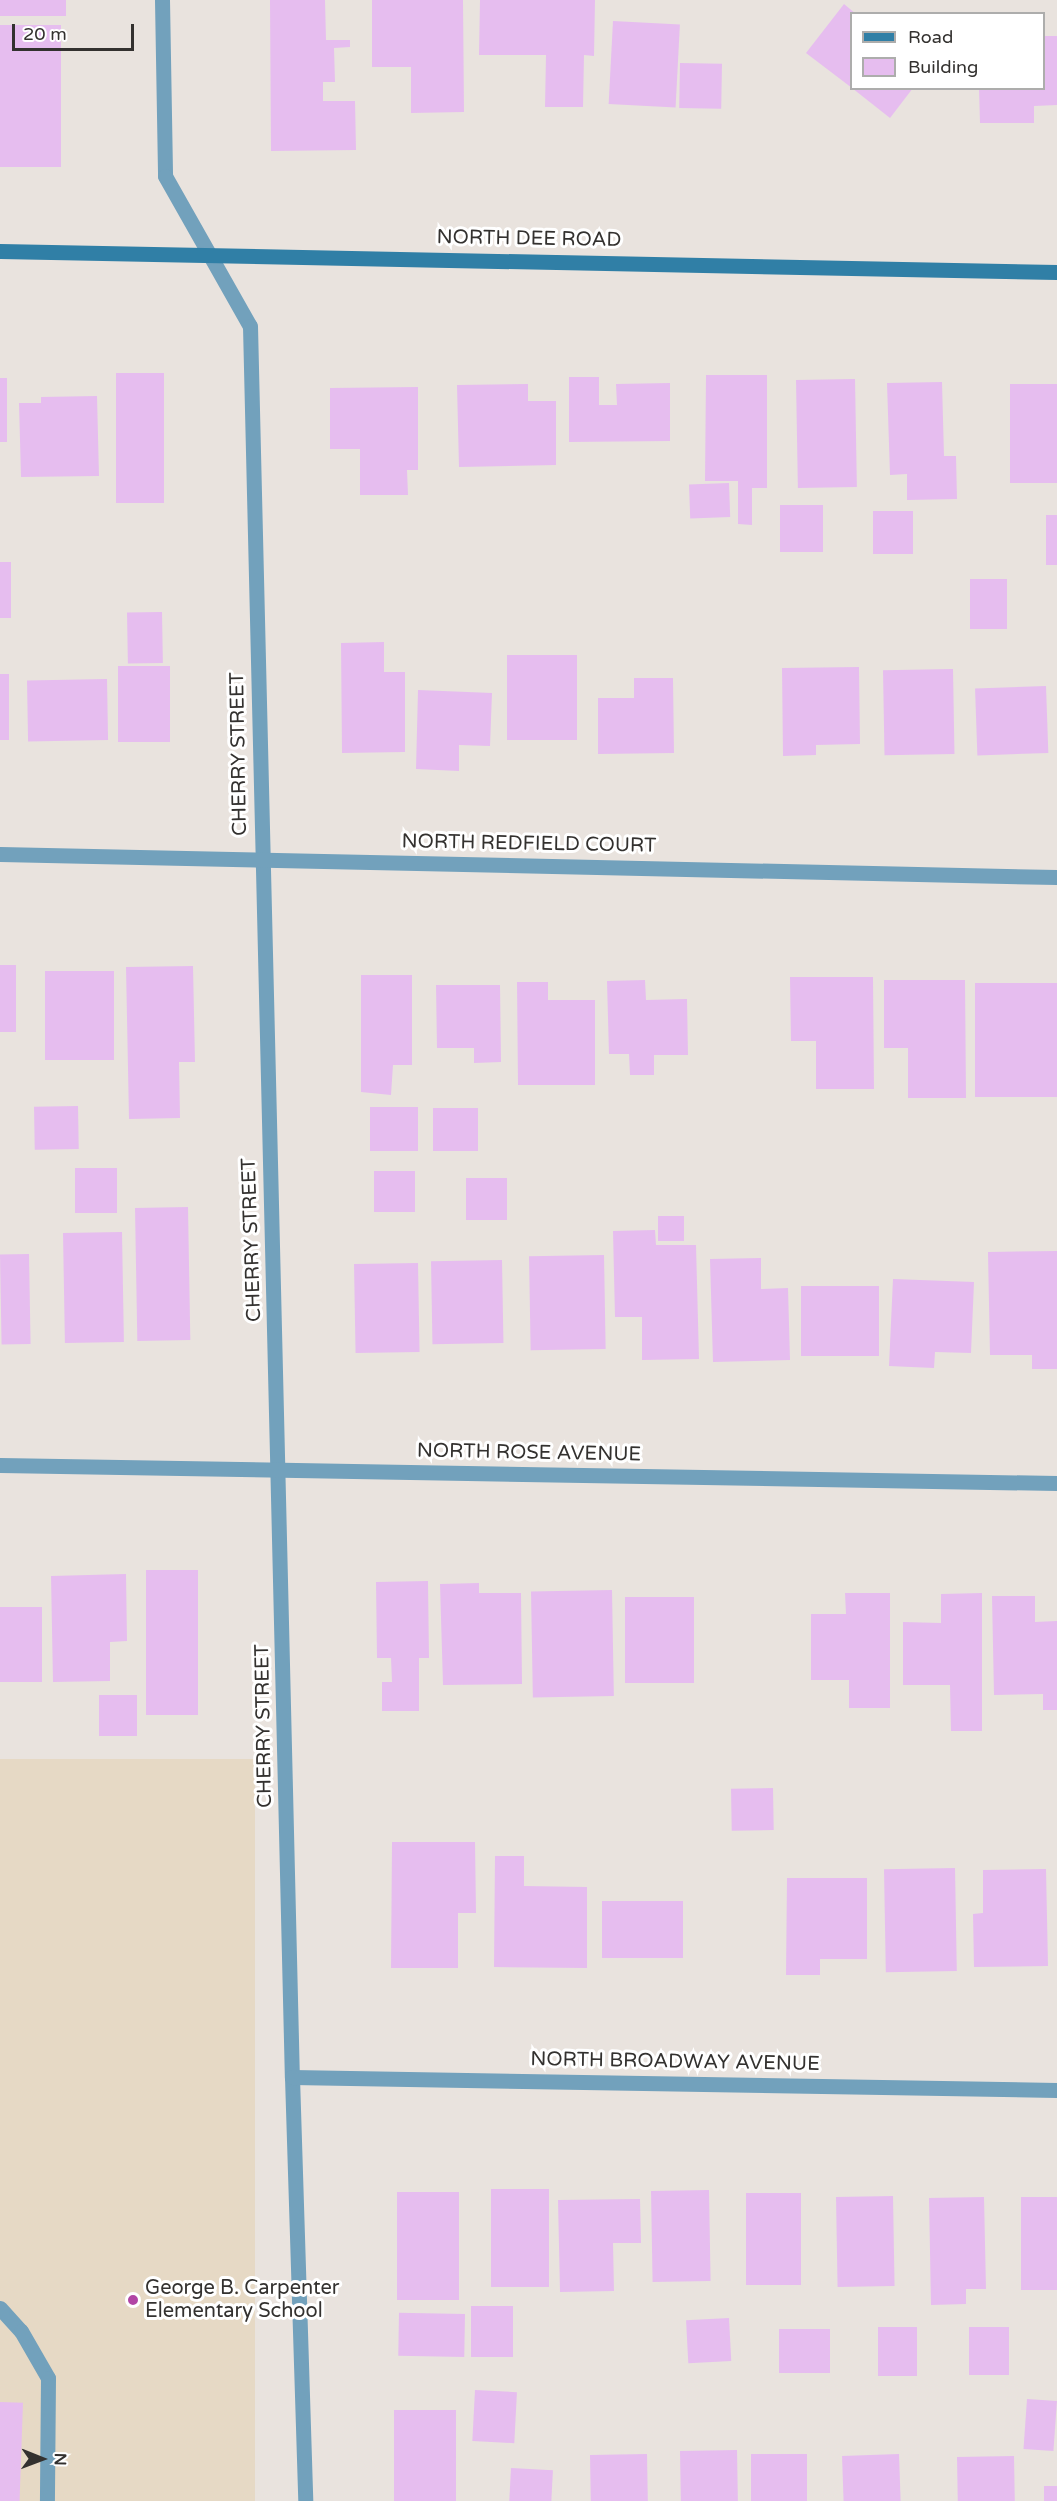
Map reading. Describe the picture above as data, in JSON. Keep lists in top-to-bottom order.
{
  "streets": {
    "main road": ["NORTH DEE ROAD"],
    "street": [
      "CHERRY STREET",
      "NORTH REDFIELD COURT",
      "NORTH ROSE AVENUE",
      "NORTH BROADWAY AVENUE"
    ]
  },
  "crossings": [
    ["NORTH DEE ROAD", "CHERRY STREET"],
    ["CHERRY STREET", "NORTH REDFIELD COURT"],
    ["CHERRY STREET", "NORTH ROSE AVENUE"],
    ["CHERRY STREET", "NORTH BROADWAY AVENUE"]
  ],
  "places": ["George B. Carpenter Elementary School"],
  "legend": ["Road", "Building"],
  "scale_bar": "20 m",
  "north": "right"
}
